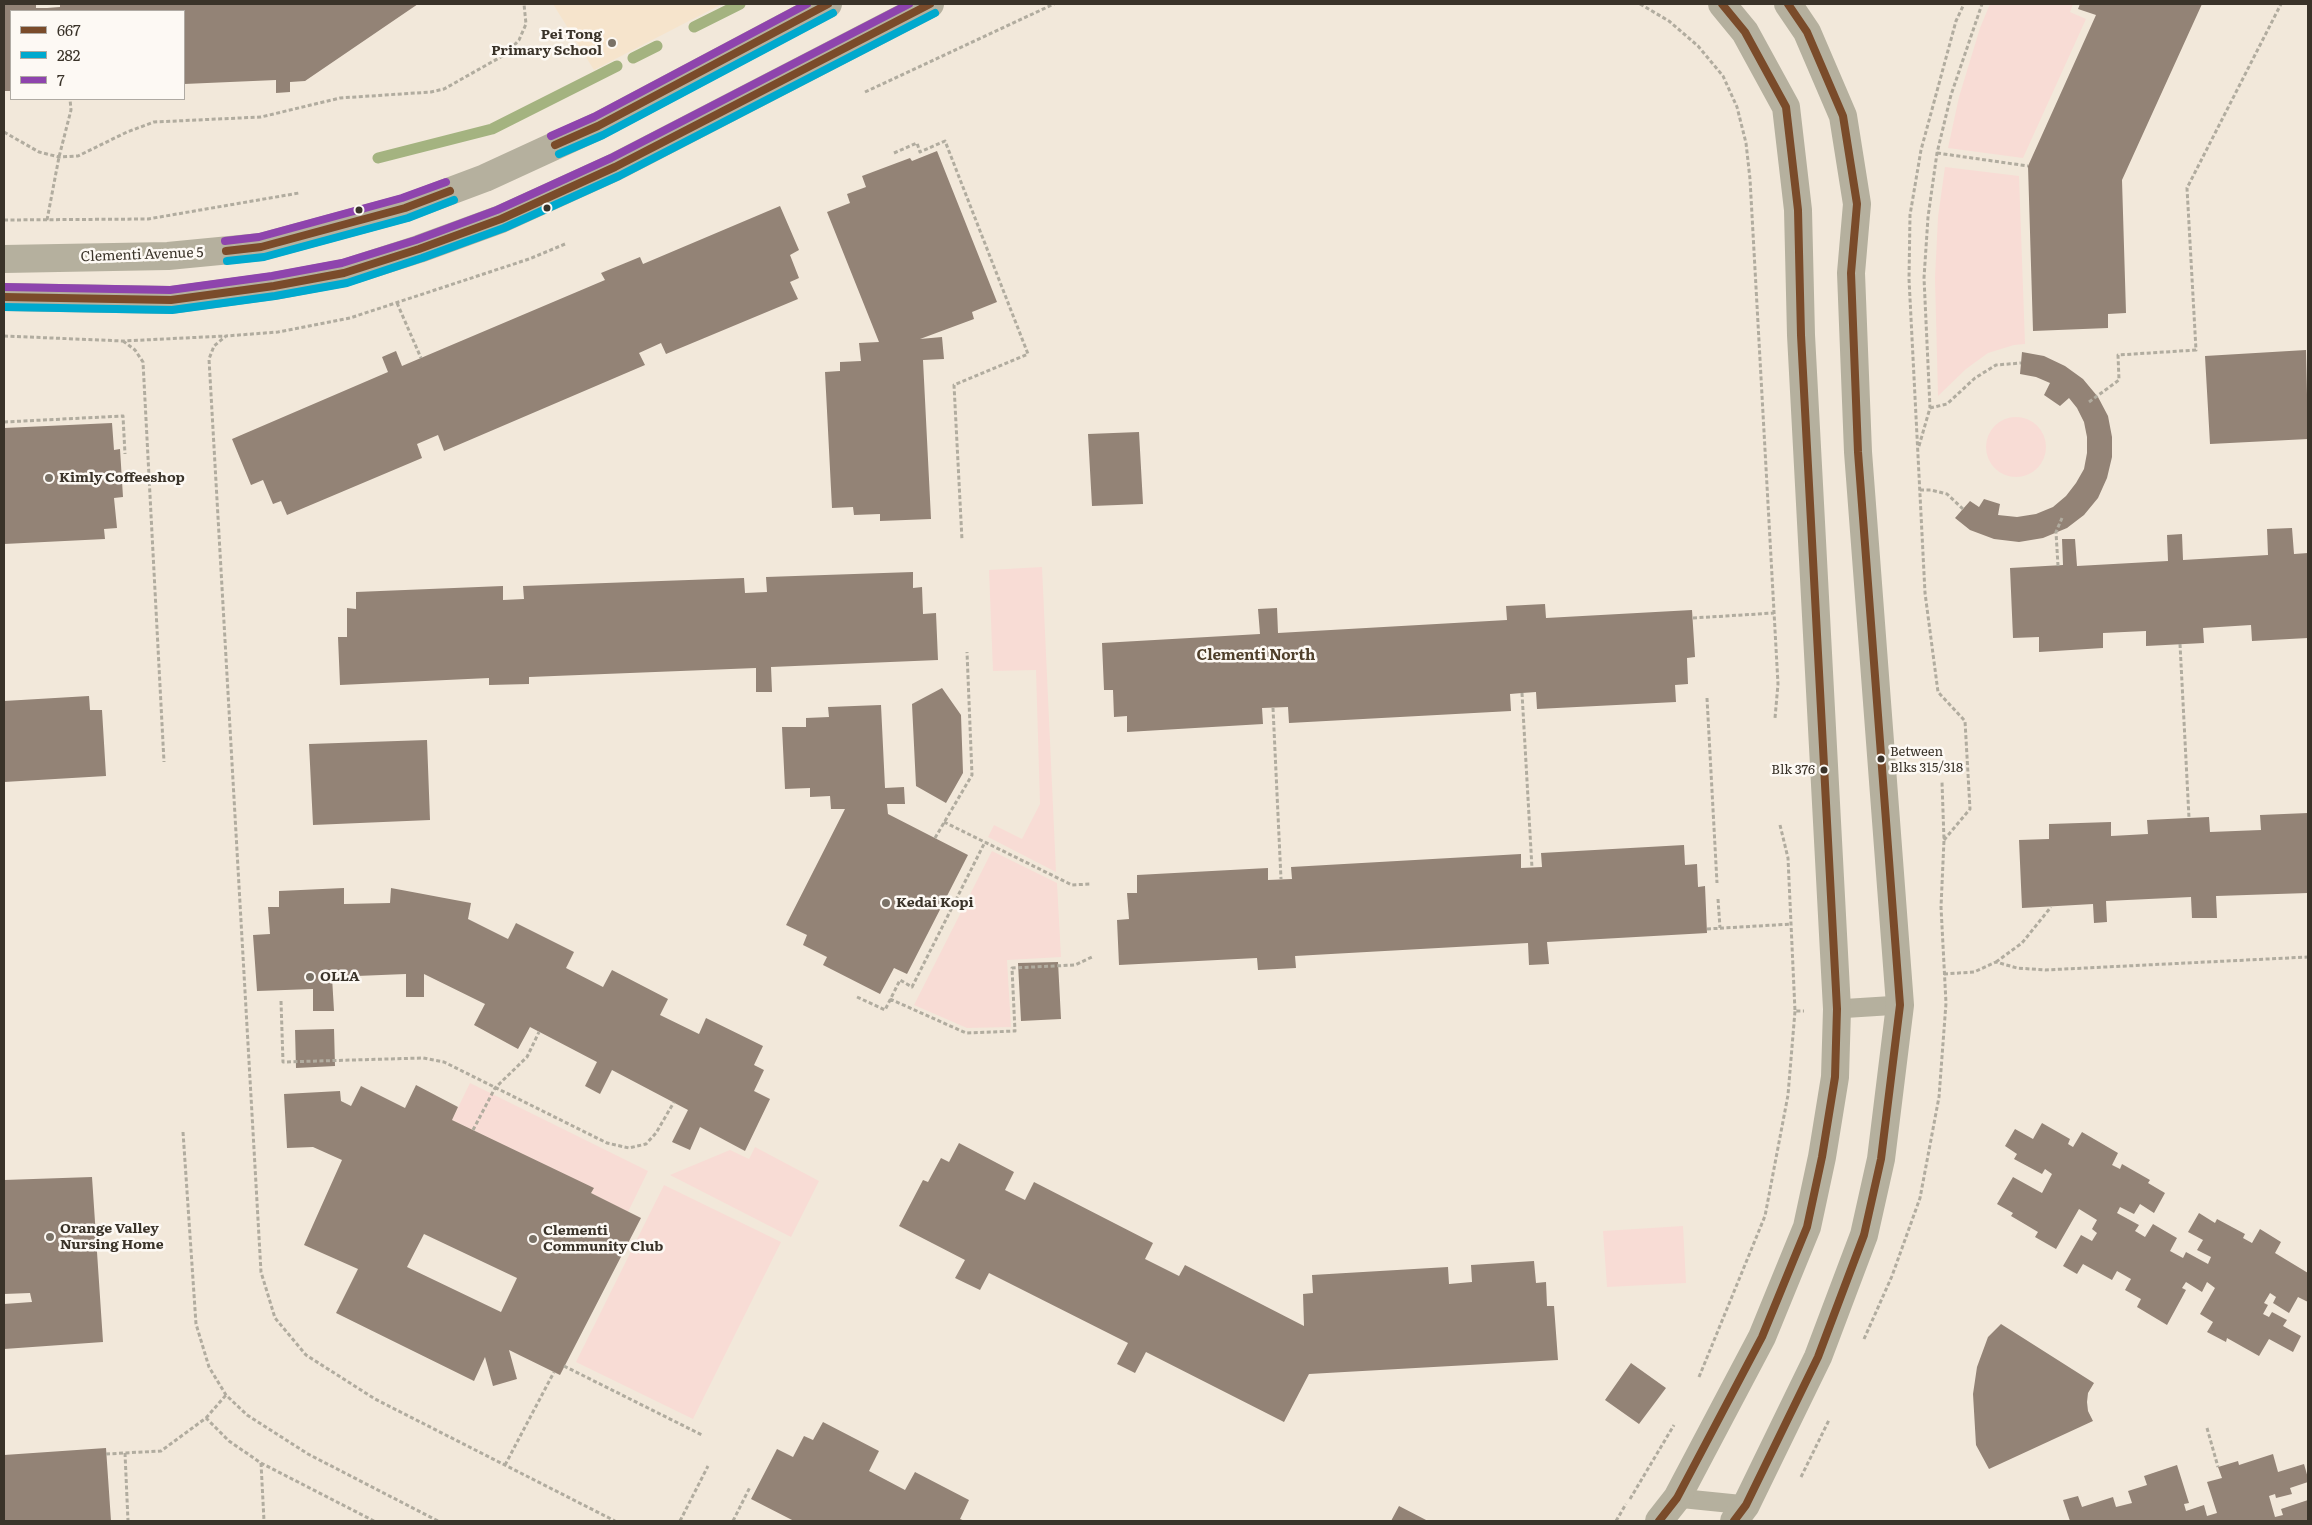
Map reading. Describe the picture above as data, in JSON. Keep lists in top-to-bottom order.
{
  "streets": {
    "street": ["Clementi Avenue 5"]
  },
  "districts": ["Clementi North"],
  "places": [
    "Pei Tong Primary School",
    "Kimly Coffeeshop",
    "Between Blks 315/318",
    "Blk 376",
    "Kedai Kopi",
    "OLLA",
    "Orange Valley Nursing Home",
    "Clementi Community Club"
  ],
  "lines": ["transit line 667", "transit line 7", "transit line 282"],
  "legend": ["667", "282", "7"]
}
